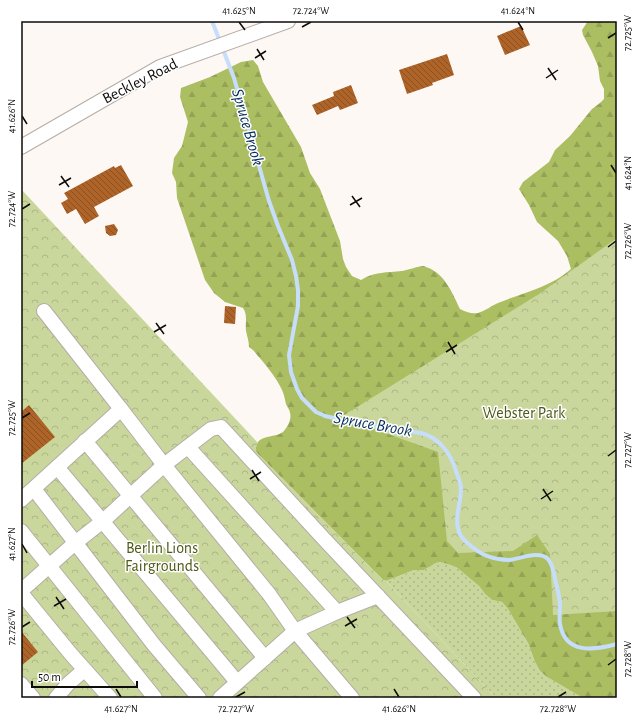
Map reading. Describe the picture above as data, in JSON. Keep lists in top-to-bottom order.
{
  "streets": {
    "street": ["Beckley Road"]
  },
  "water": ["Spruce Brook"],
  "parks": ["Webster Park", "Berlin Lions Fairgrounds"],
  "scale_bar": "50 m",
  "coordinates": [
    "41.625°N",
    "72.724°W",
    "41.624°N",
    "72.725°W",
    "41.626°N",
    "72.726°W",
    "72.727°W",
    "41.627°N",
    "72.728°W"
  ]
}
